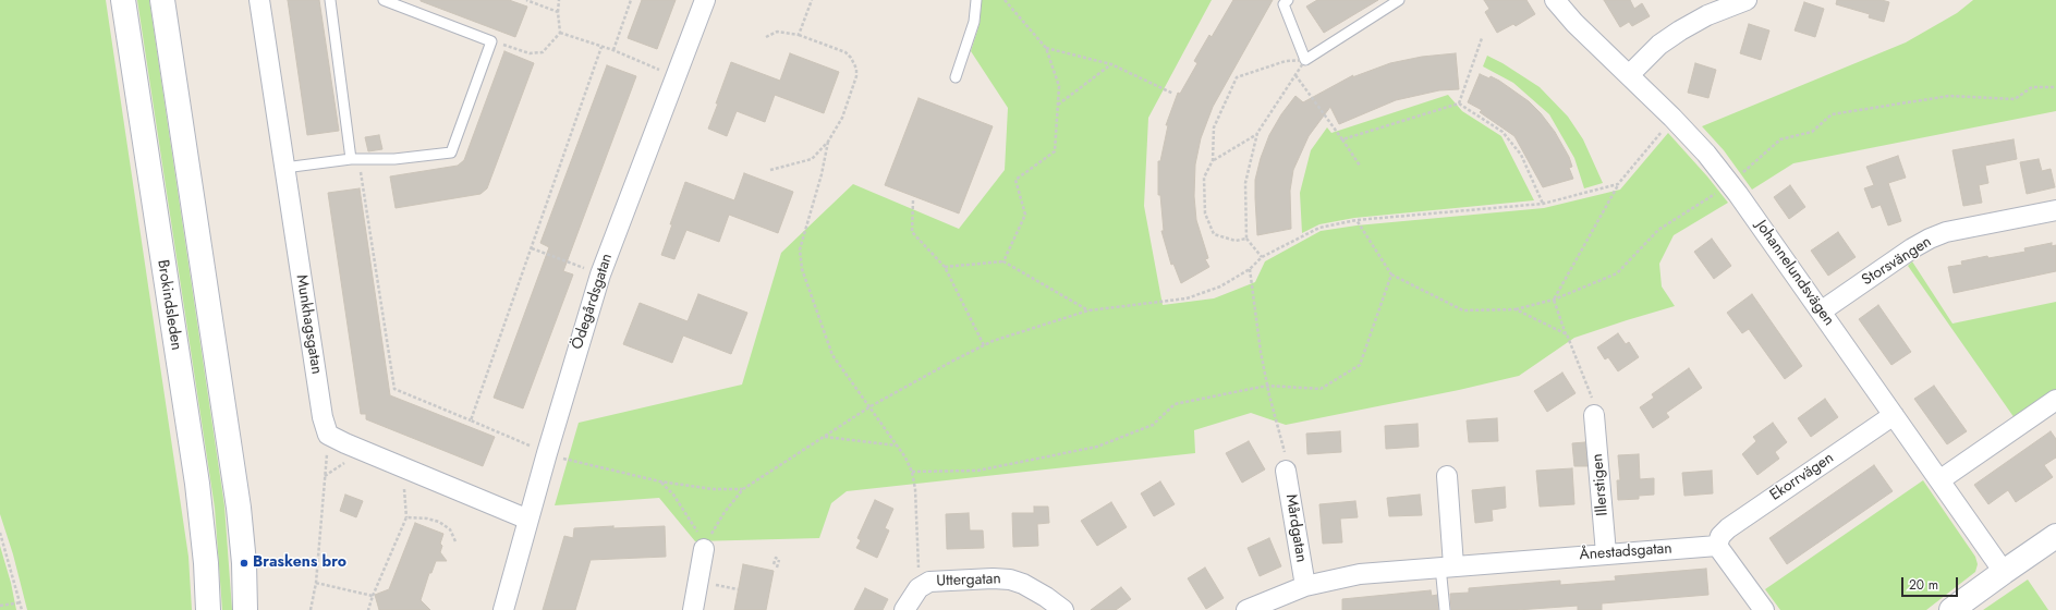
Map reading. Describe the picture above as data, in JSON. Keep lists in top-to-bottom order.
{
  "streets": {
    "main road": ["Brokindsleden"],
    "street": [
      "Storsvängen",
      "Johannelundsvägen",
      "Ödegårdsgatan",
      "Munkhagsgatan",
      "Ekorrvägen",
      "Illerstigen",
      "Mårdgatan",
      "Ånestadsgatan",
      "Uttergatan"
    ]
  },
  "crossings": [
    ["Storsvängen", "Johannelundsvägen"],
    ["Johannelundsvägen", "Ekorrvägen"],
    ["Ödegårdsgatan", "Munkhagsgatan"],
    ["Ekorrvägen", "Ånestadsgatan"],
    ["Illerstigen", "Ånestadsgatan"],
    ["Mårdgatan", "Ånestadsgatan"]
  ],
  "places": ["Braskens bro"],
  "scale_bar": "20 m"
}
